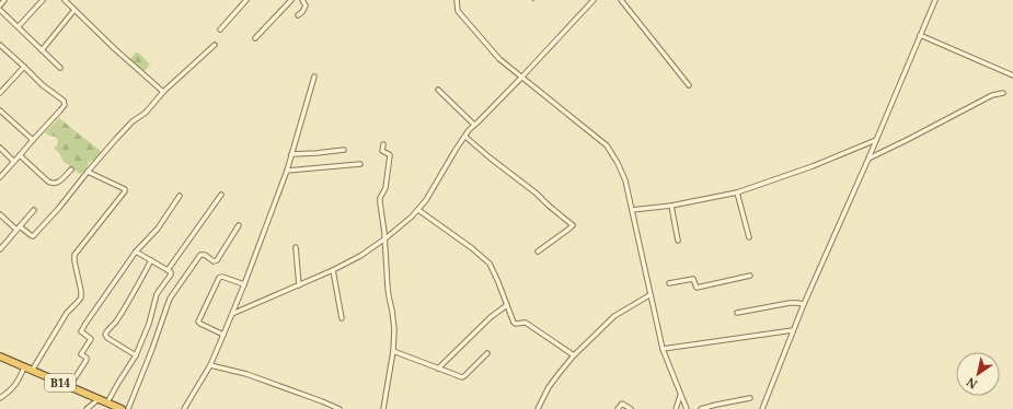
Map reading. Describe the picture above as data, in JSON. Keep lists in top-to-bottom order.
{
  "streets": {
    "highway": ["B14"]
  },
  "north": "bottom left"
}
